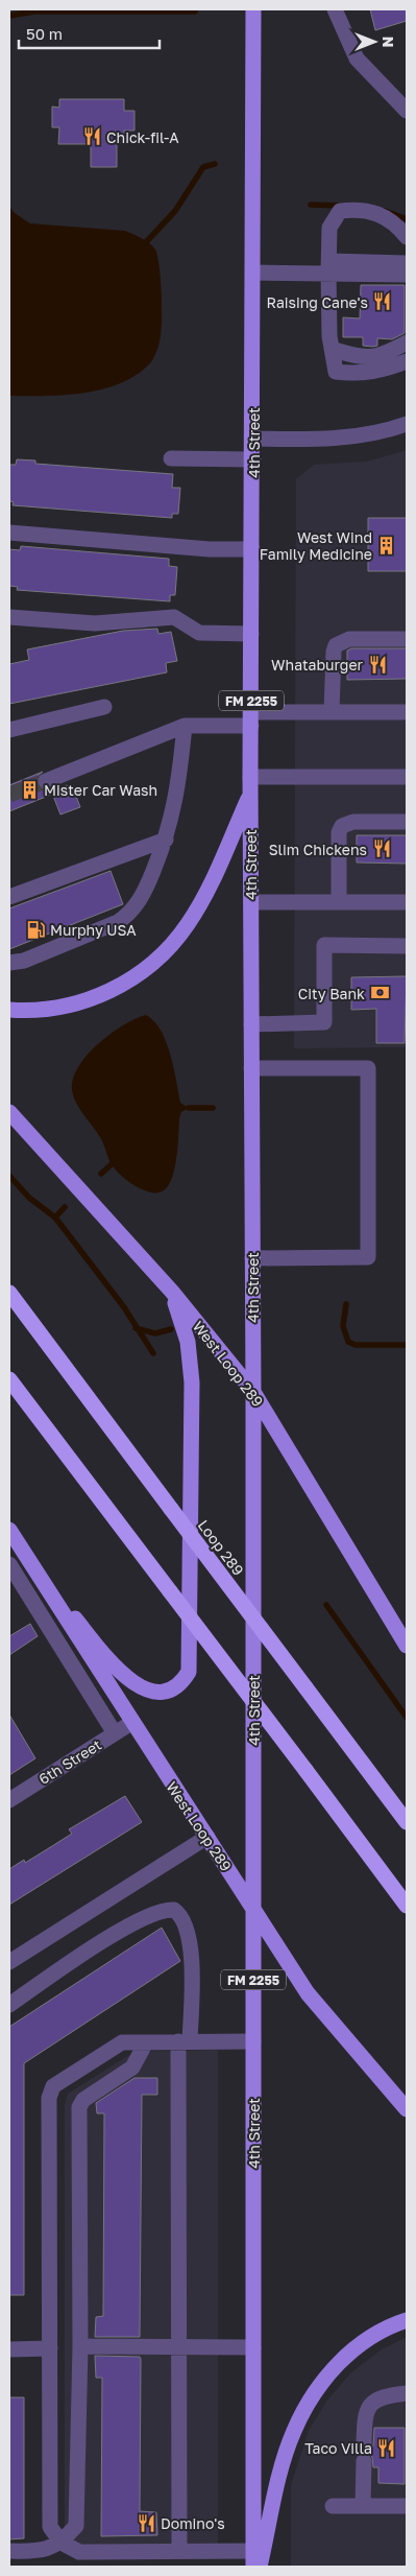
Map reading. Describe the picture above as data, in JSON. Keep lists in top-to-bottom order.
{
  "streets": {
    "highway": ["Loop 289"],
    "main road": ["4th Street", "FM 2255", "West Loop 289"],
    "street": ["6th Street"]
  },
  "crossings": [
    ["4th Street", "West Loop 289"],
    ["West Loop 289", "6th Street"]
  ],
  "places": {
    "restaurant": [
      "Chick-fil-A",
      "Raising Cane's",
      "Whataburger",
      "Slim Chickens",
      "Taco Villa",
      "Domino's"
    ],
    "building": ["West Wind Family Medicine", "Mister Car Wash"],
    "fuel station": ["Murphy USA"],
    "bank": ["City Bank"]
  },
  "scale_bar": "50 m",
  "north": "right"
}
